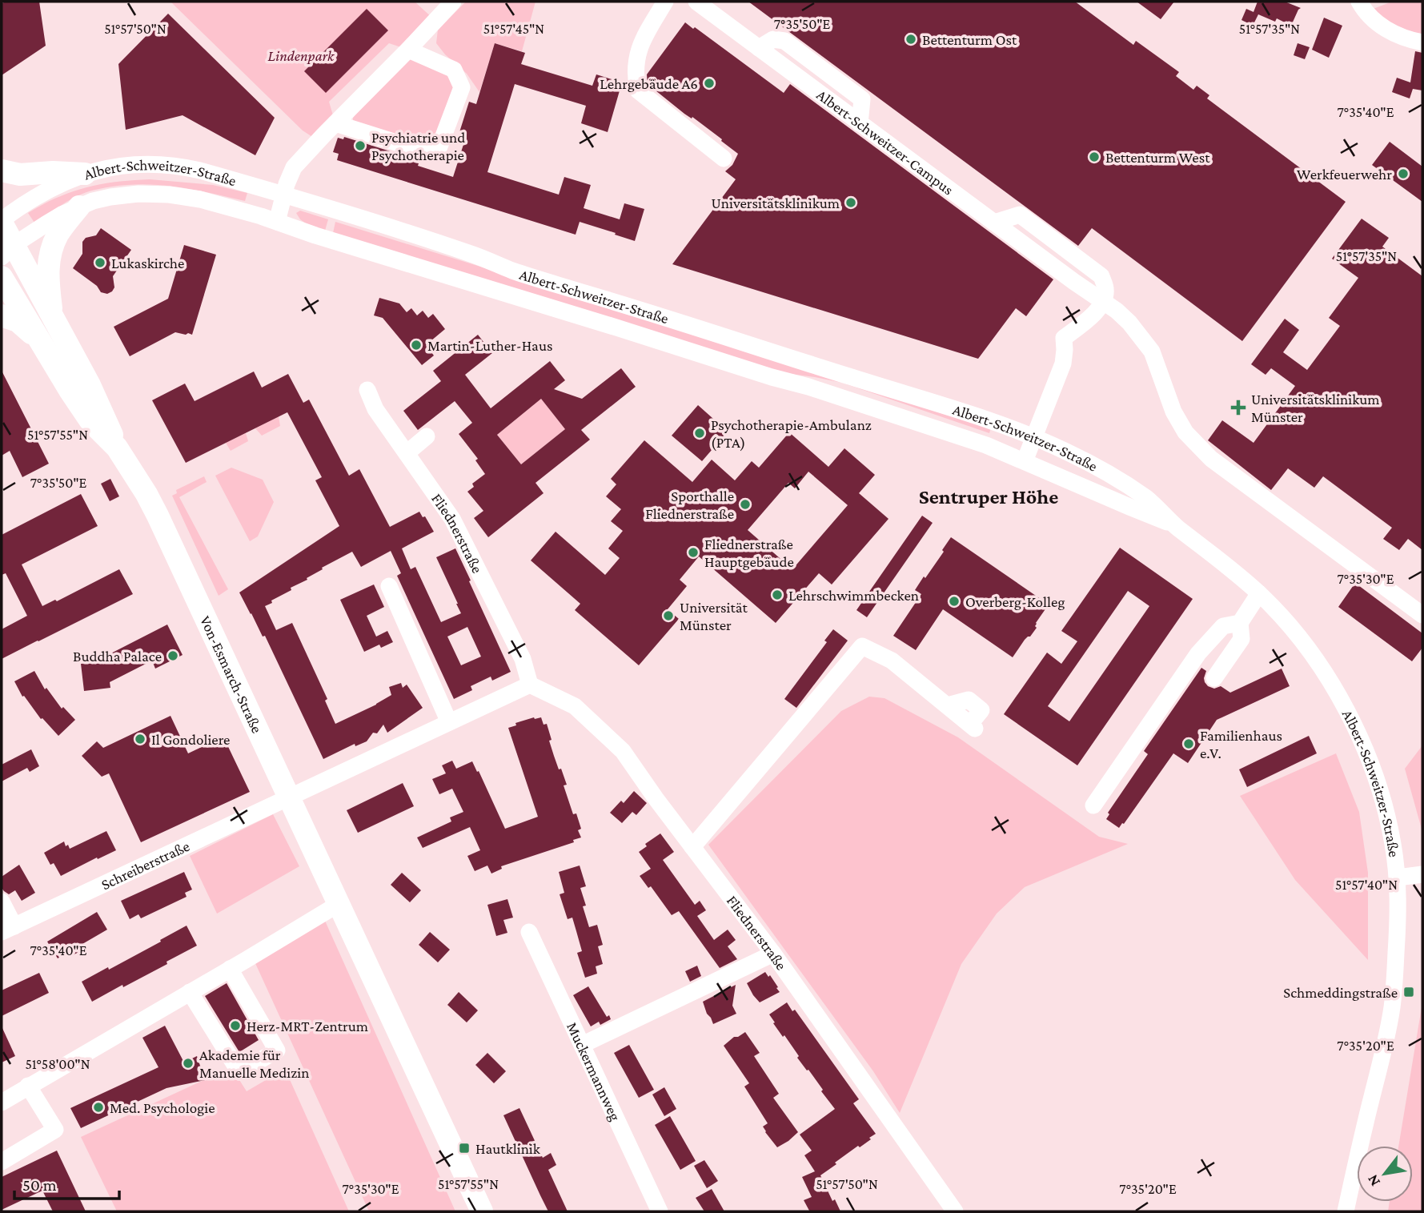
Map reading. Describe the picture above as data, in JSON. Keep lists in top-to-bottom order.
{
  "streets": {
    "main road": ["Von-Esmarch-Straße"],
    "street": [
      "Albert-Schweitzer-Campus",
      "Albert-Schweitzer-Straße",
      "Fliednerstraße",
      "Schreiberstraße",
      "Muckermannweg"
    ]
  },
  "crossings": [
    ["Albert-Schweitzer-Straße", "Von-Esmarch-Straße"],
    ["Von-Esmarch-Straße", "Schreiberstraße"]
  ],
  "districts": ["Sentruper Höhe"],
  "parks": ["Lindenpark"],
  "places": {
    "other": [
      "Bettenturm Ost",
      "Lehrgebäude A6",
      "Psychiatrie und Psychotherapie",
      "Bettenturm West",
      "Werkfeuerwehr",
      "Universitätsklinikum",
      "Lukaskirche",
      "Martin-Luther-Haus",
      "Psychotherapie-Ambulanz (PTA)",
      "Sporthalle Fliednerstraße",
      "Fliednerstraße Hauptgebäude",
      "Lehrschwimmbecken",
      "Overberg-Kolleg",
      "Universität Münster",
      "Buddha Palace",
      "Il Gondoliere",
      "Familienhaus e.V.",
      "Herz-MRT-Zentrum",
      "Akademie für Manuelle Medizin",
      "Med. Psychologie"
    ],
    "health": ["Universitätsklinikum Münster"],
    "transit": ["Schmeddingstraße", "Hautklinik"]
  },
  "scale_bar": "50 m",
  "north": "bottom left",
  "coordinates": [
    "7°35'50\"E",
    "51°57'50\"N",
    "51°57'45\"N",
    "51°57'35\"N",
    "7°35'40\"E",
    "51°57'55\"N",
    "7°35'30\"E",
    "51°57'40\"N",
    "7°35'20\"E",
    "51°58'00\"N"
  ]
}
